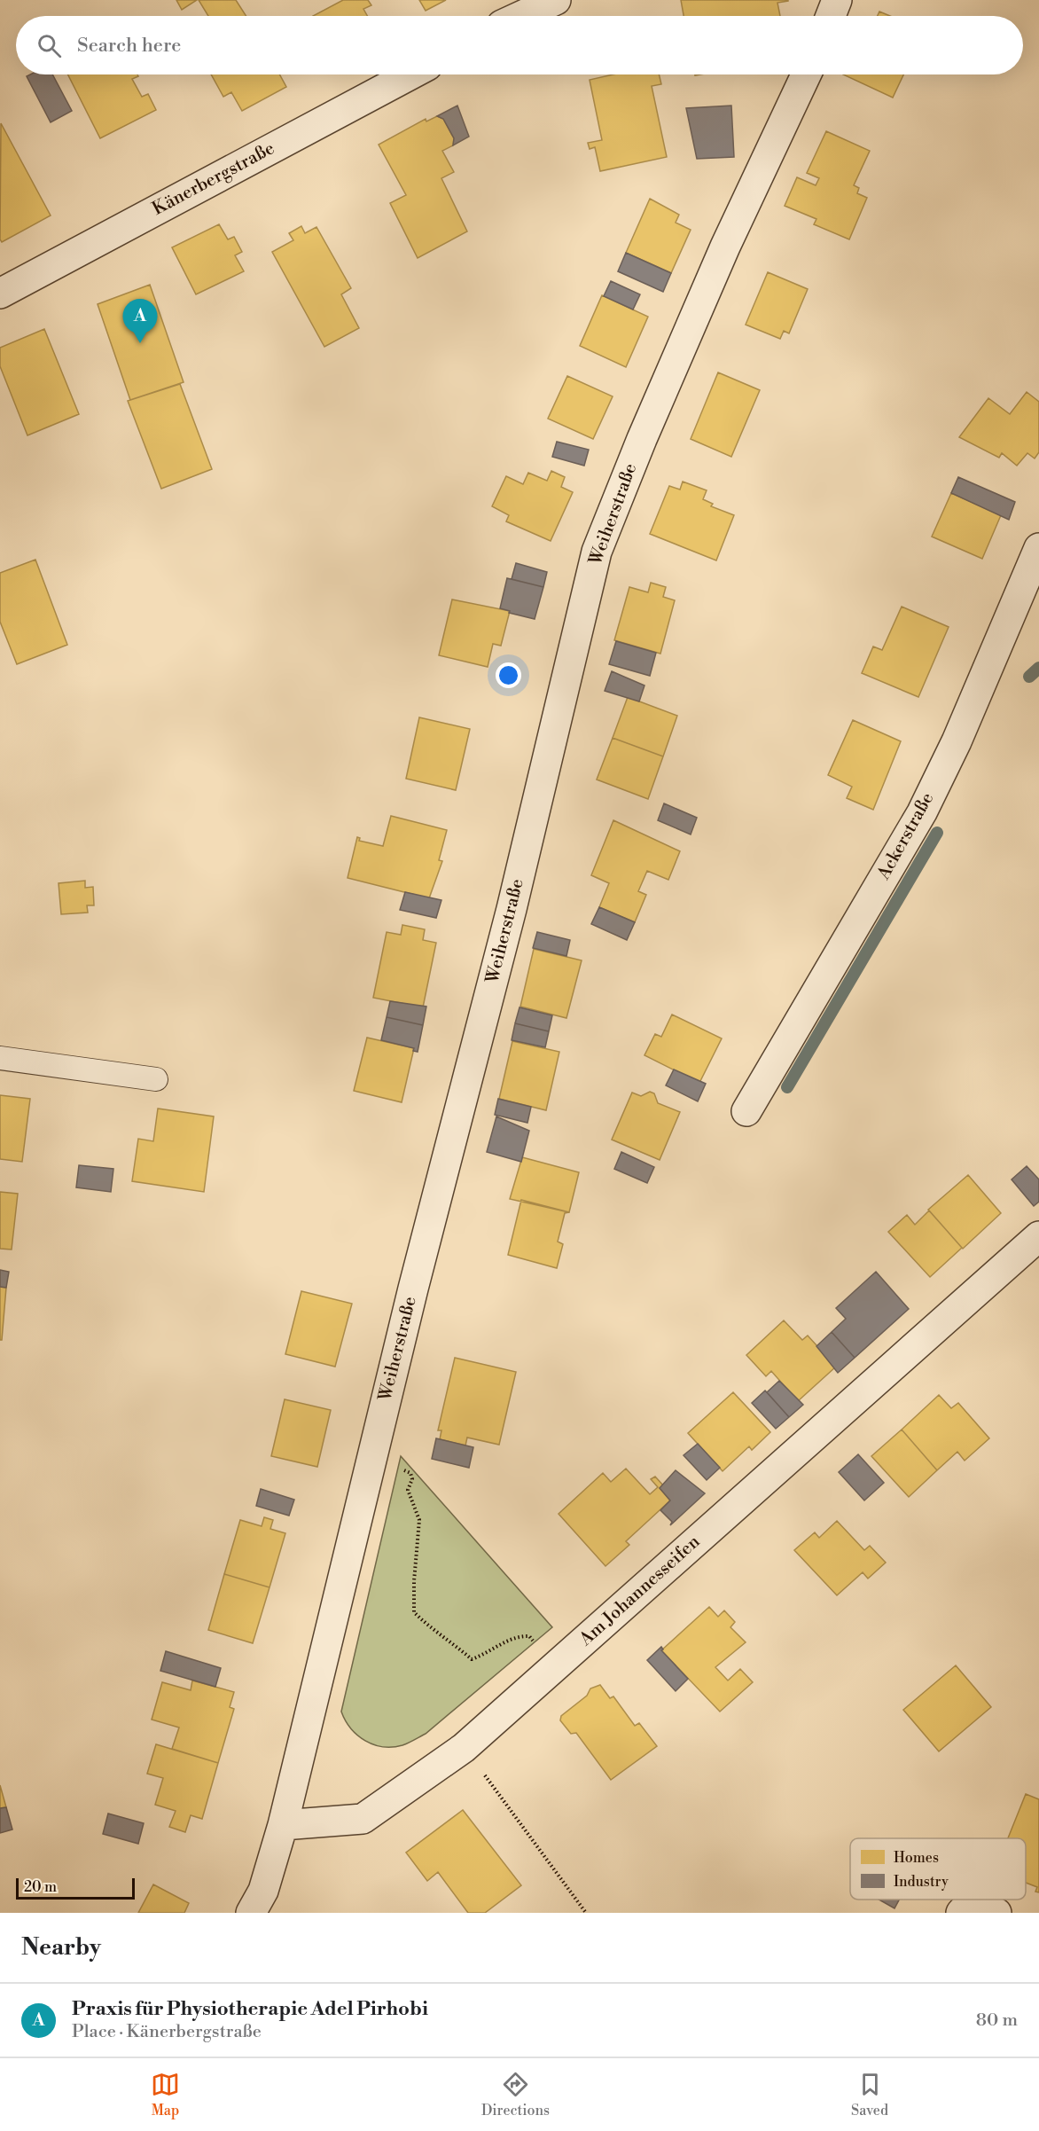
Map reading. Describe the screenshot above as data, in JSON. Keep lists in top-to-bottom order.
{
  "streets": {
    "street": [
      "Känerbergstraße",
      "Weiherstraße",
      "Ackerstraße",
      "Am Johannesseifen"
    ]
  },
  "crossings": [
    ["Weiherstraße", "Am Johannesseifen"]
  ],
  "legend": ["Homes", "Industry"],
  "scale_bar": "20 m",
  "page": {
    "search": "Search here",
    "pins": "A",
    "scale": "20 m",
    "heading": "Nearby",
    "list": [
      {
        "mark": "A",
        "name": "Praxis für Physiotherapie Adel Pirhobi",
        "note": "Place · Känerbergstraße",
        "value": "80 m"
      }
    ],
    "nav": ["Map", "Directions", "Saved"]
  }
}
